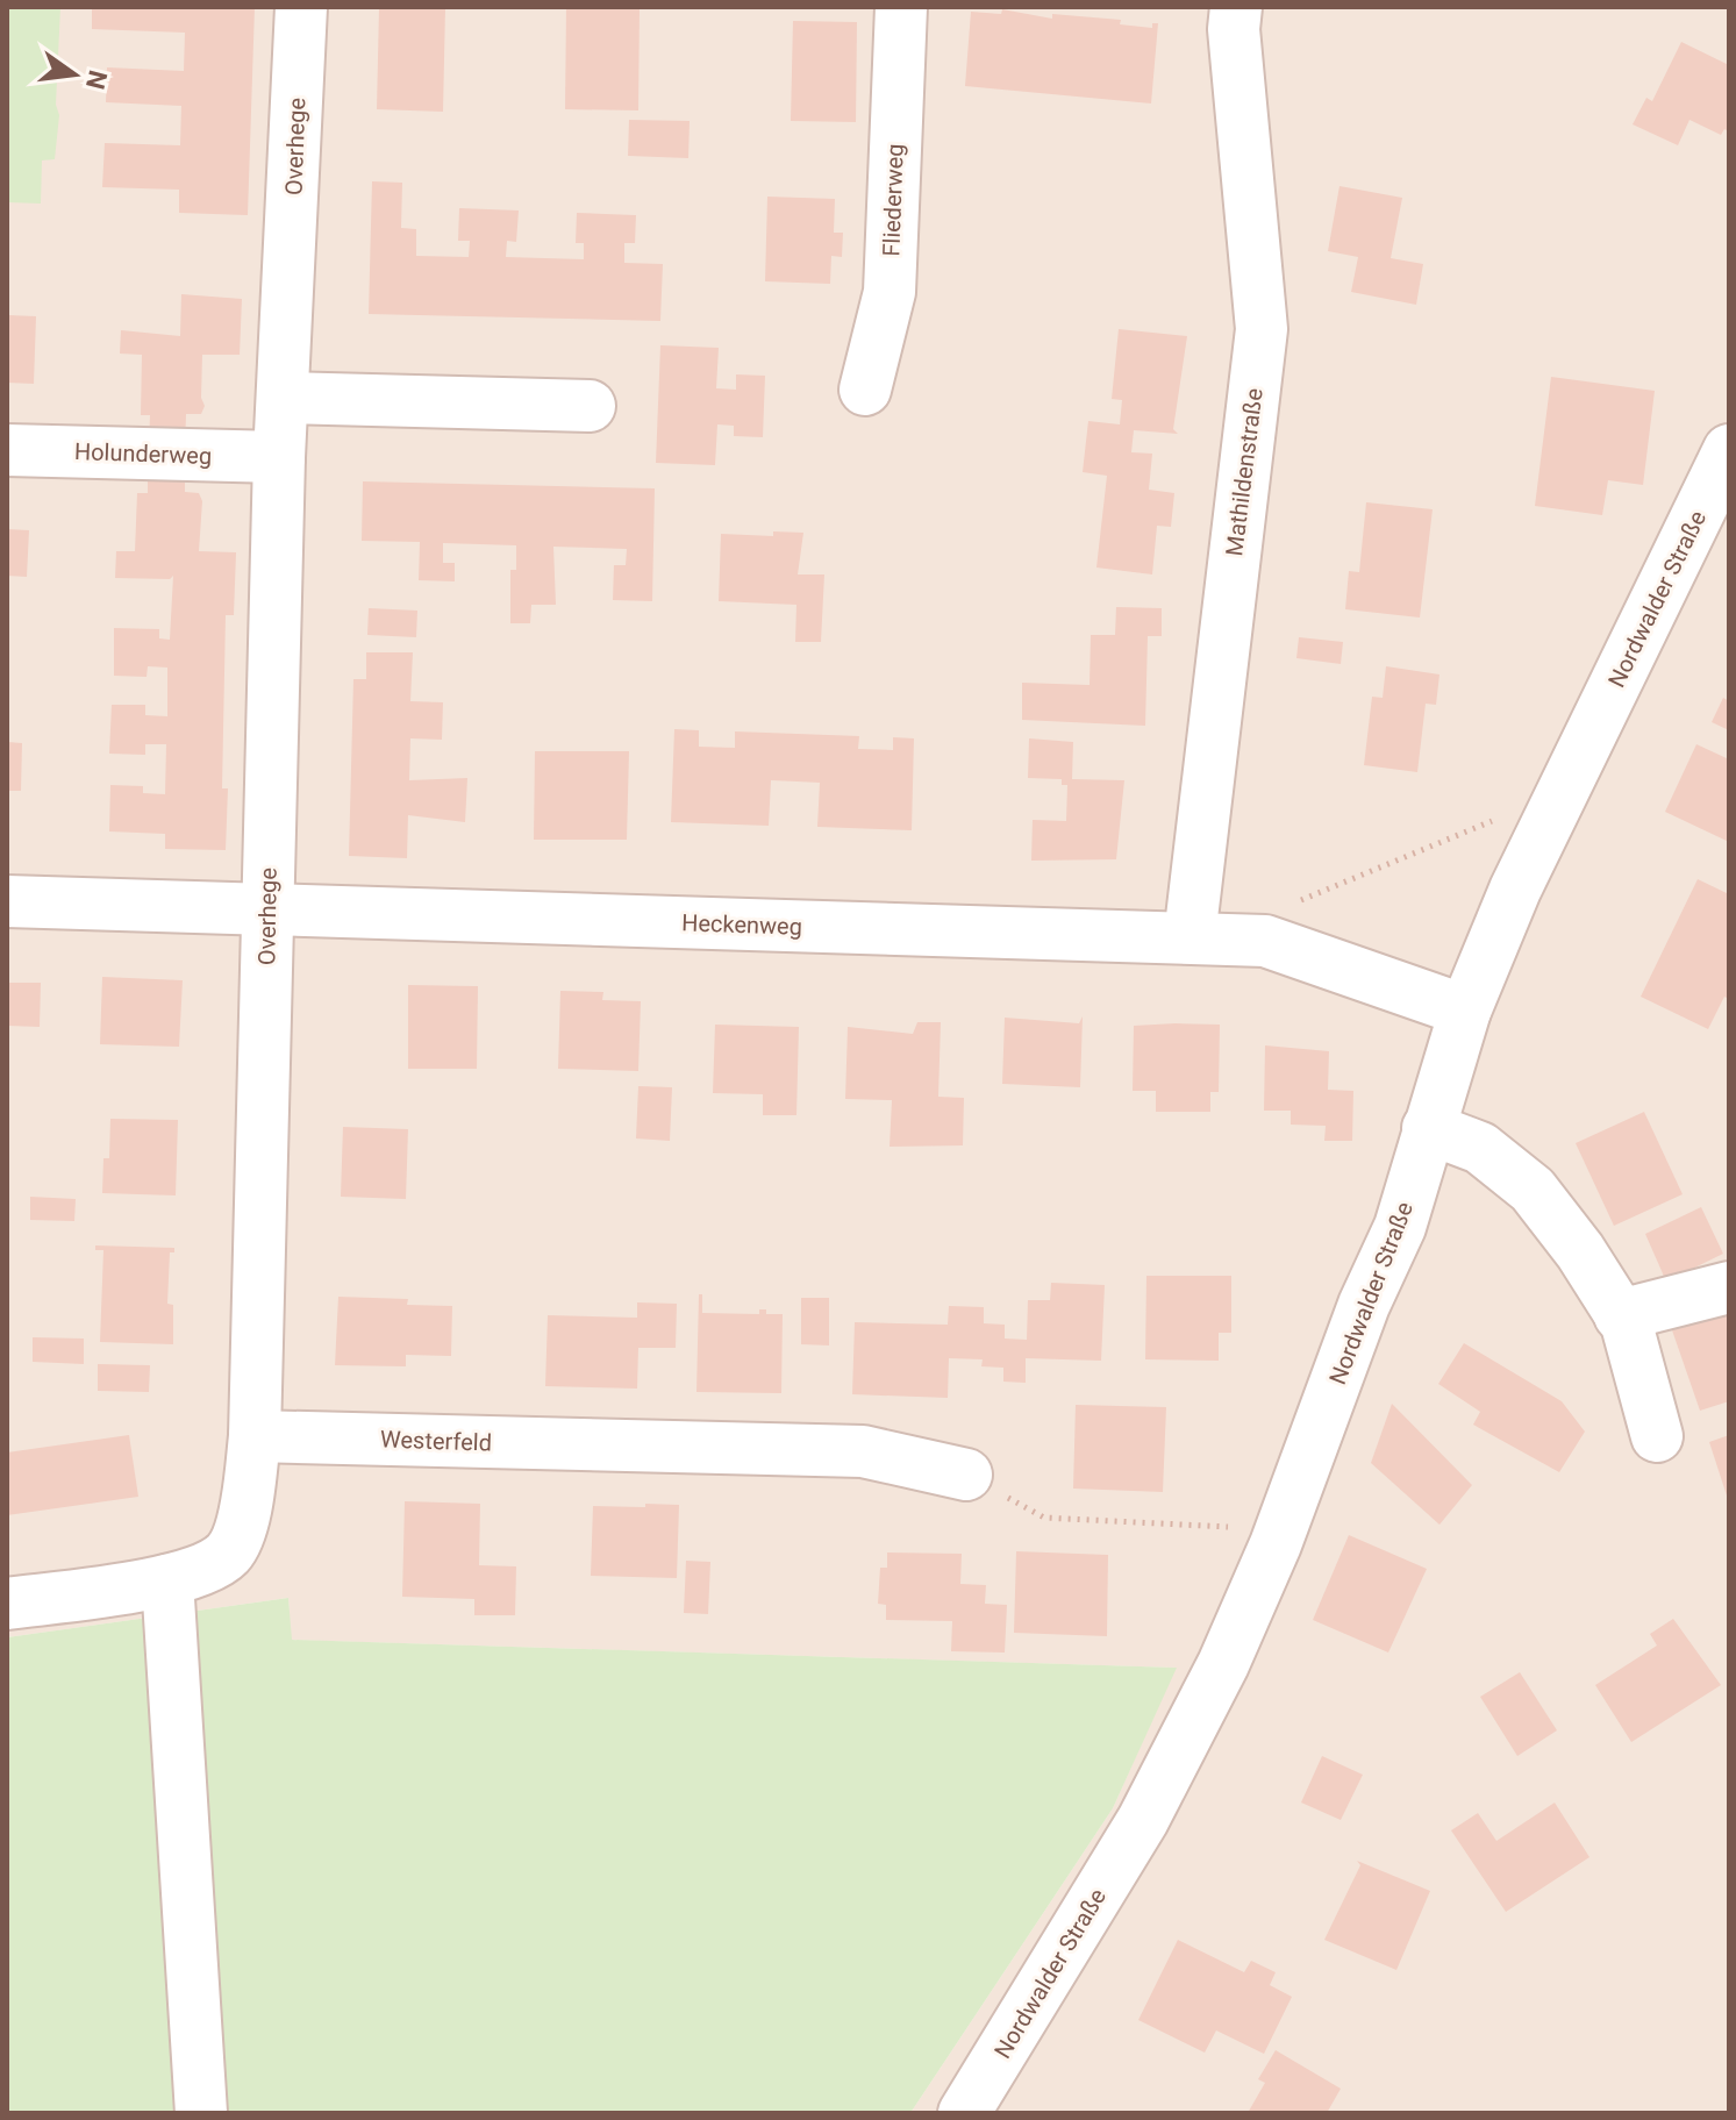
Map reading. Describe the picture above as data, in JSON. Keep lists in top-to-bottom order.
{
  "streets": {
    "street": [
      "Overhege",
      "Fliederweg",
      "Holunderweg",
      "Mathildenstraße",
      "Nordwalder Straße",
      "Heckenweg",
      "Westerfeld"
    ]
  },
  "crossings": [
    ["Overhege", "Holunderweg"],
    ["Overhege", "Heckenweg"],
    ["Overhege", "Westerfeld"],
    ["Mathildenstraße", "Heckenweg"],
    ["Nordwalder Straße", "Heckenweg"]
  ],
  "north": "right"
}
